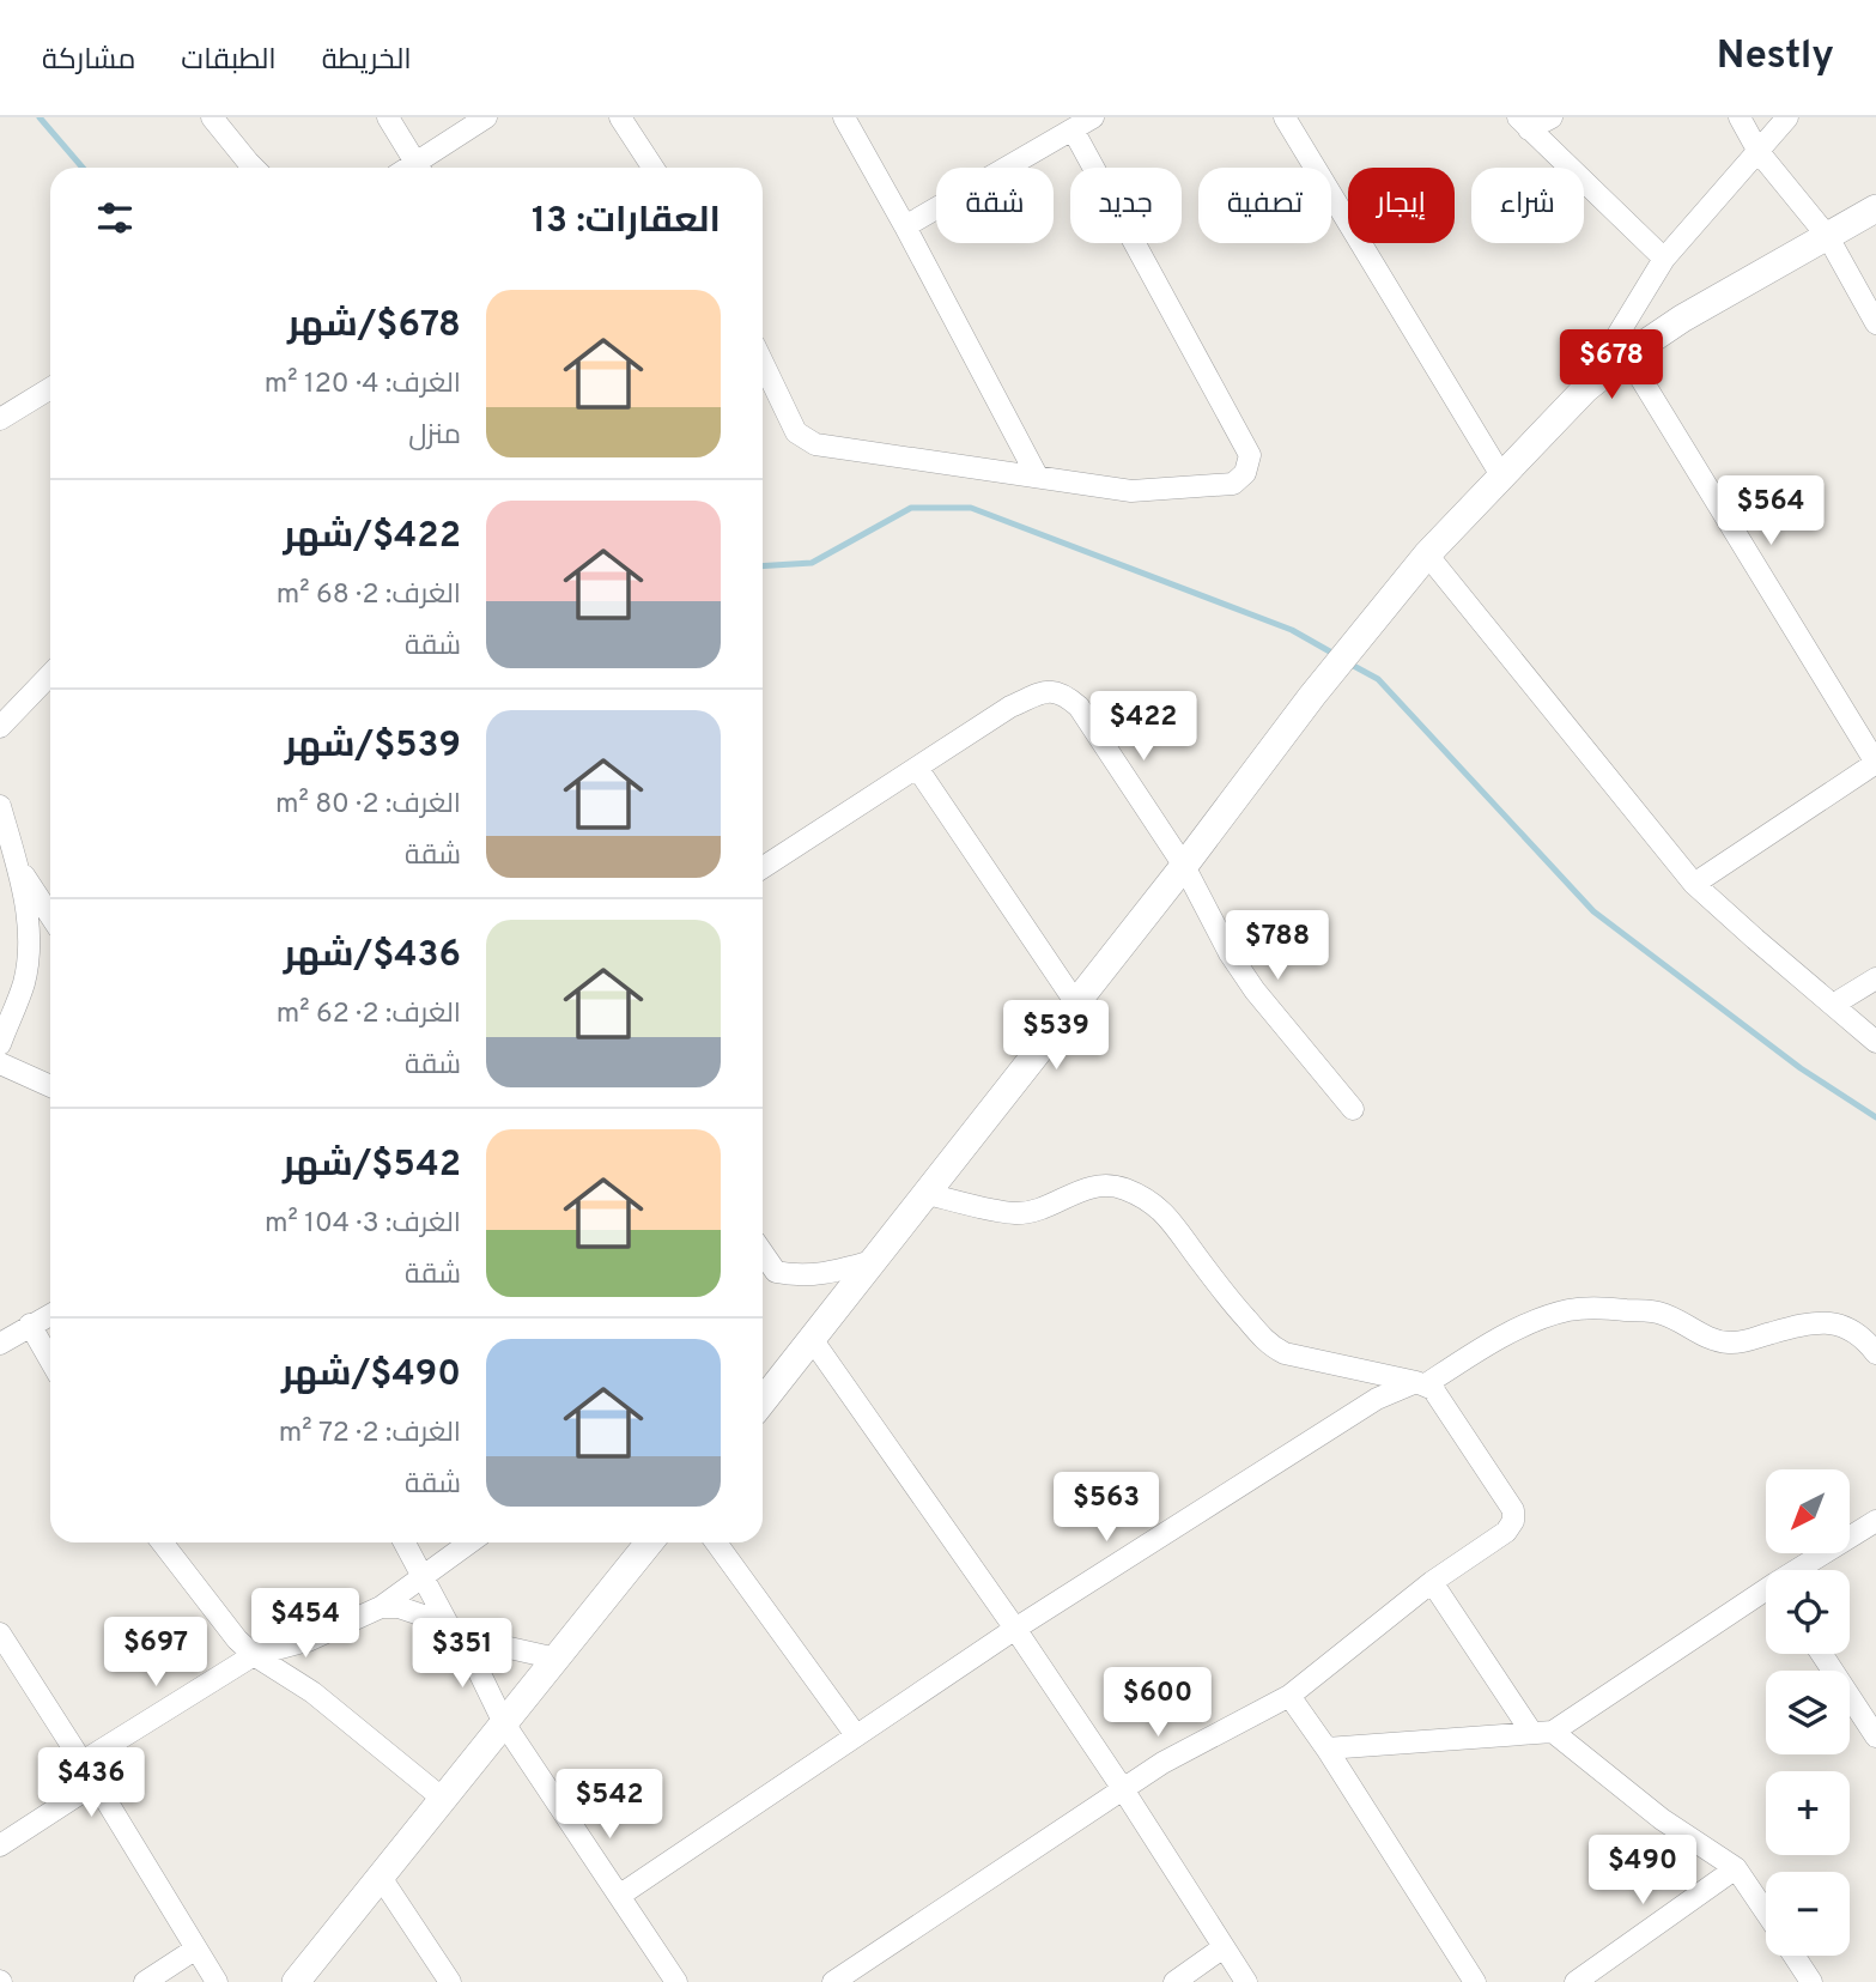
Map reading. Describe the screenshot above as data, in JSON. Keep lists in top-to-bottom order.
{
  "north": "bottom left",
  "page": {
    "header": "Nestly",
    "nav": ["الخريطة", "الطبقات", "مشاركة"],
    "chip": [
      "شراء",
      "إيجار",
      "تصفية",
      "جديد",
      "شقة"
    ],
    "heading": "العقارات: 13",
    "list": [
      {
        "name": "$678/شهر",
        "note": "الغرف: 4 · 120 m² · منزل"
      },
      {
        "name": "$422/شهر",
        "note": "الغرف: 2 · 68 m² · شقة"
      },
      {
        "name": "$539/شهر",
        "note": "الغرف: 2 · 80 m² · شقة"
      },
      {
        "name": "$436/شهر",
        "note": "الغرف: 2 · 62 m² · شقة"
      },
      {
        "name": "$542/شهر",
        "note": "الغرف: 3 · 104 m² · شقة"
      },
      {
        "name": "$490/شهر",
        "note": "الغرف: 2 · 72 m² · شقة"
      }
    ],
    "price": [
      "$678",
      "$564",
      "$422",
      "$788",
      "$539",
      "$563",
      "$454",
      "$697",
      "$351",
      "$600",
      "$436",
      "$542",
      "$490"
    ],
    "map_buttons": ["+", "−"]
  }
}
